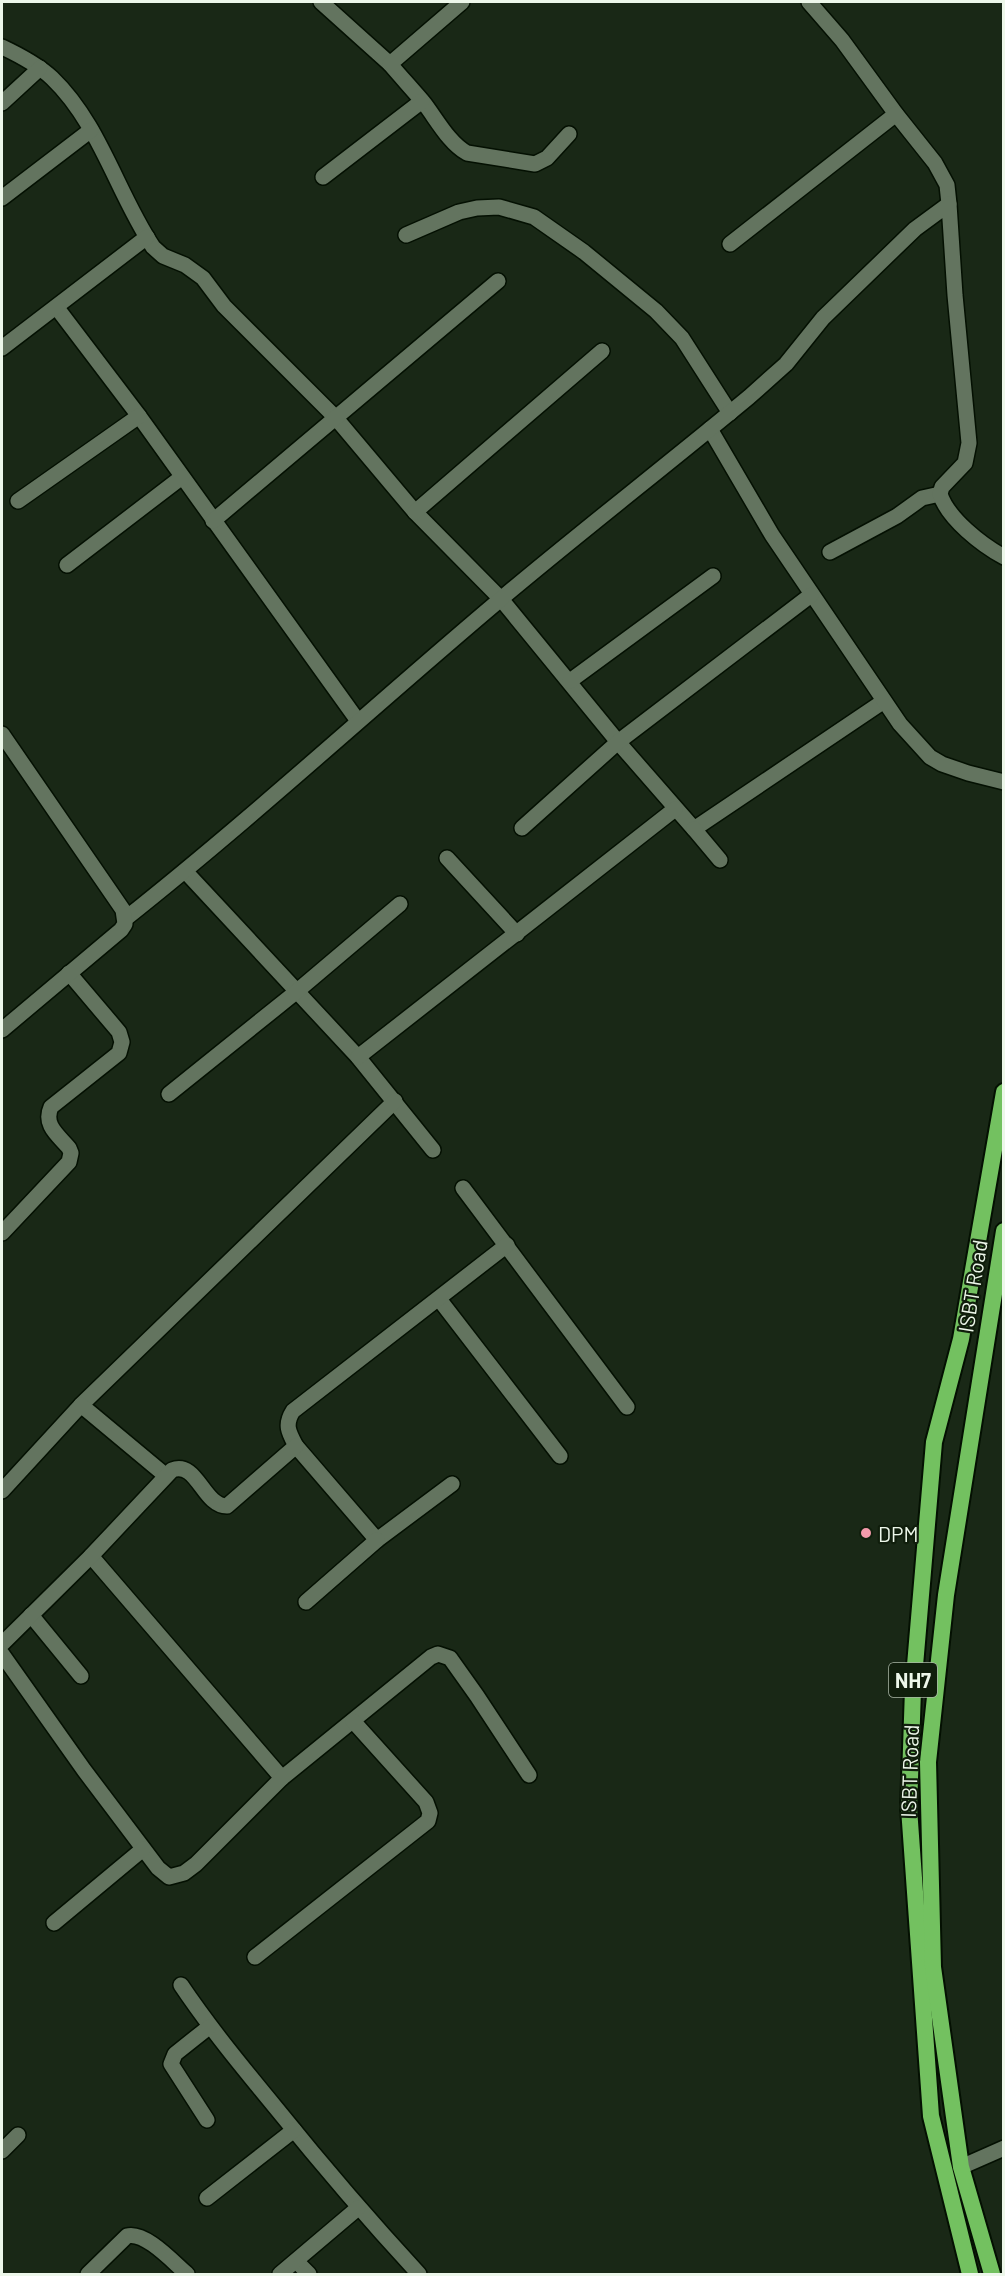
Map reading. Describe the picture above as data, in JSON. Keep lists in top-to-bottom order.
{
  "streets": {
    "highway": ["ISBT Road", "NH7"]
  },
  "places": ["DPM"]
}
